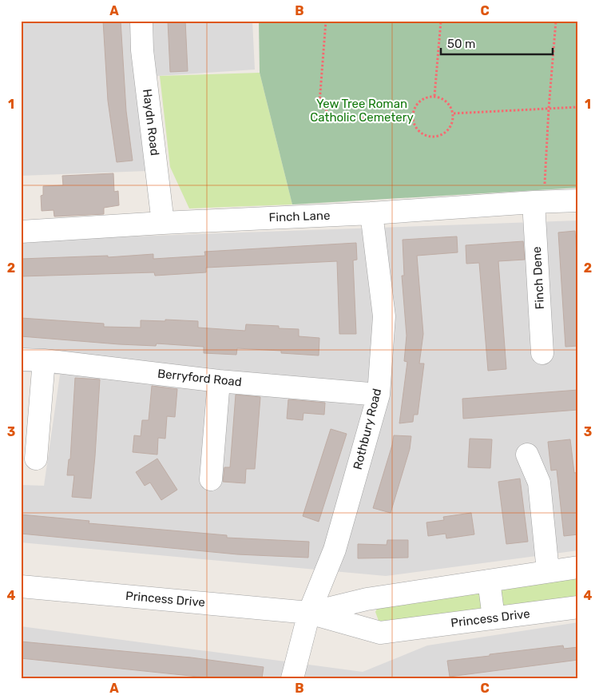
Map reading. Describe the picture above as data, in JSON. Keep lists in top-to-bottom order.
{
  "streets": {
    "street": [
      "Haydn Road",
      "Finch Lane",
      "Finch Dene",
      "Berryford Road",
      "Rothbury Road",
      "Princess Drive"
    ]
  },
  "crossings": [
    ["Haydn Road", "Finch Lane"],
    ["Finch Lane", "Finch Dene"],
    ["Finch Lane", "Rothbury Road"],
    ["Berryford Road", "Rothbury Road"],
    ["Rothbury Road", "Princess Drive"]
  ],
  "parks": ["Yew Tree Roman Catholic Cemetery"],
  "scale_bar": "50 m",
  "grid": {
    "columns": ["A", "B", "C"],
    "rows": [
      "1",
      "2",
      "3",
      "4"
    ]
  }
}
